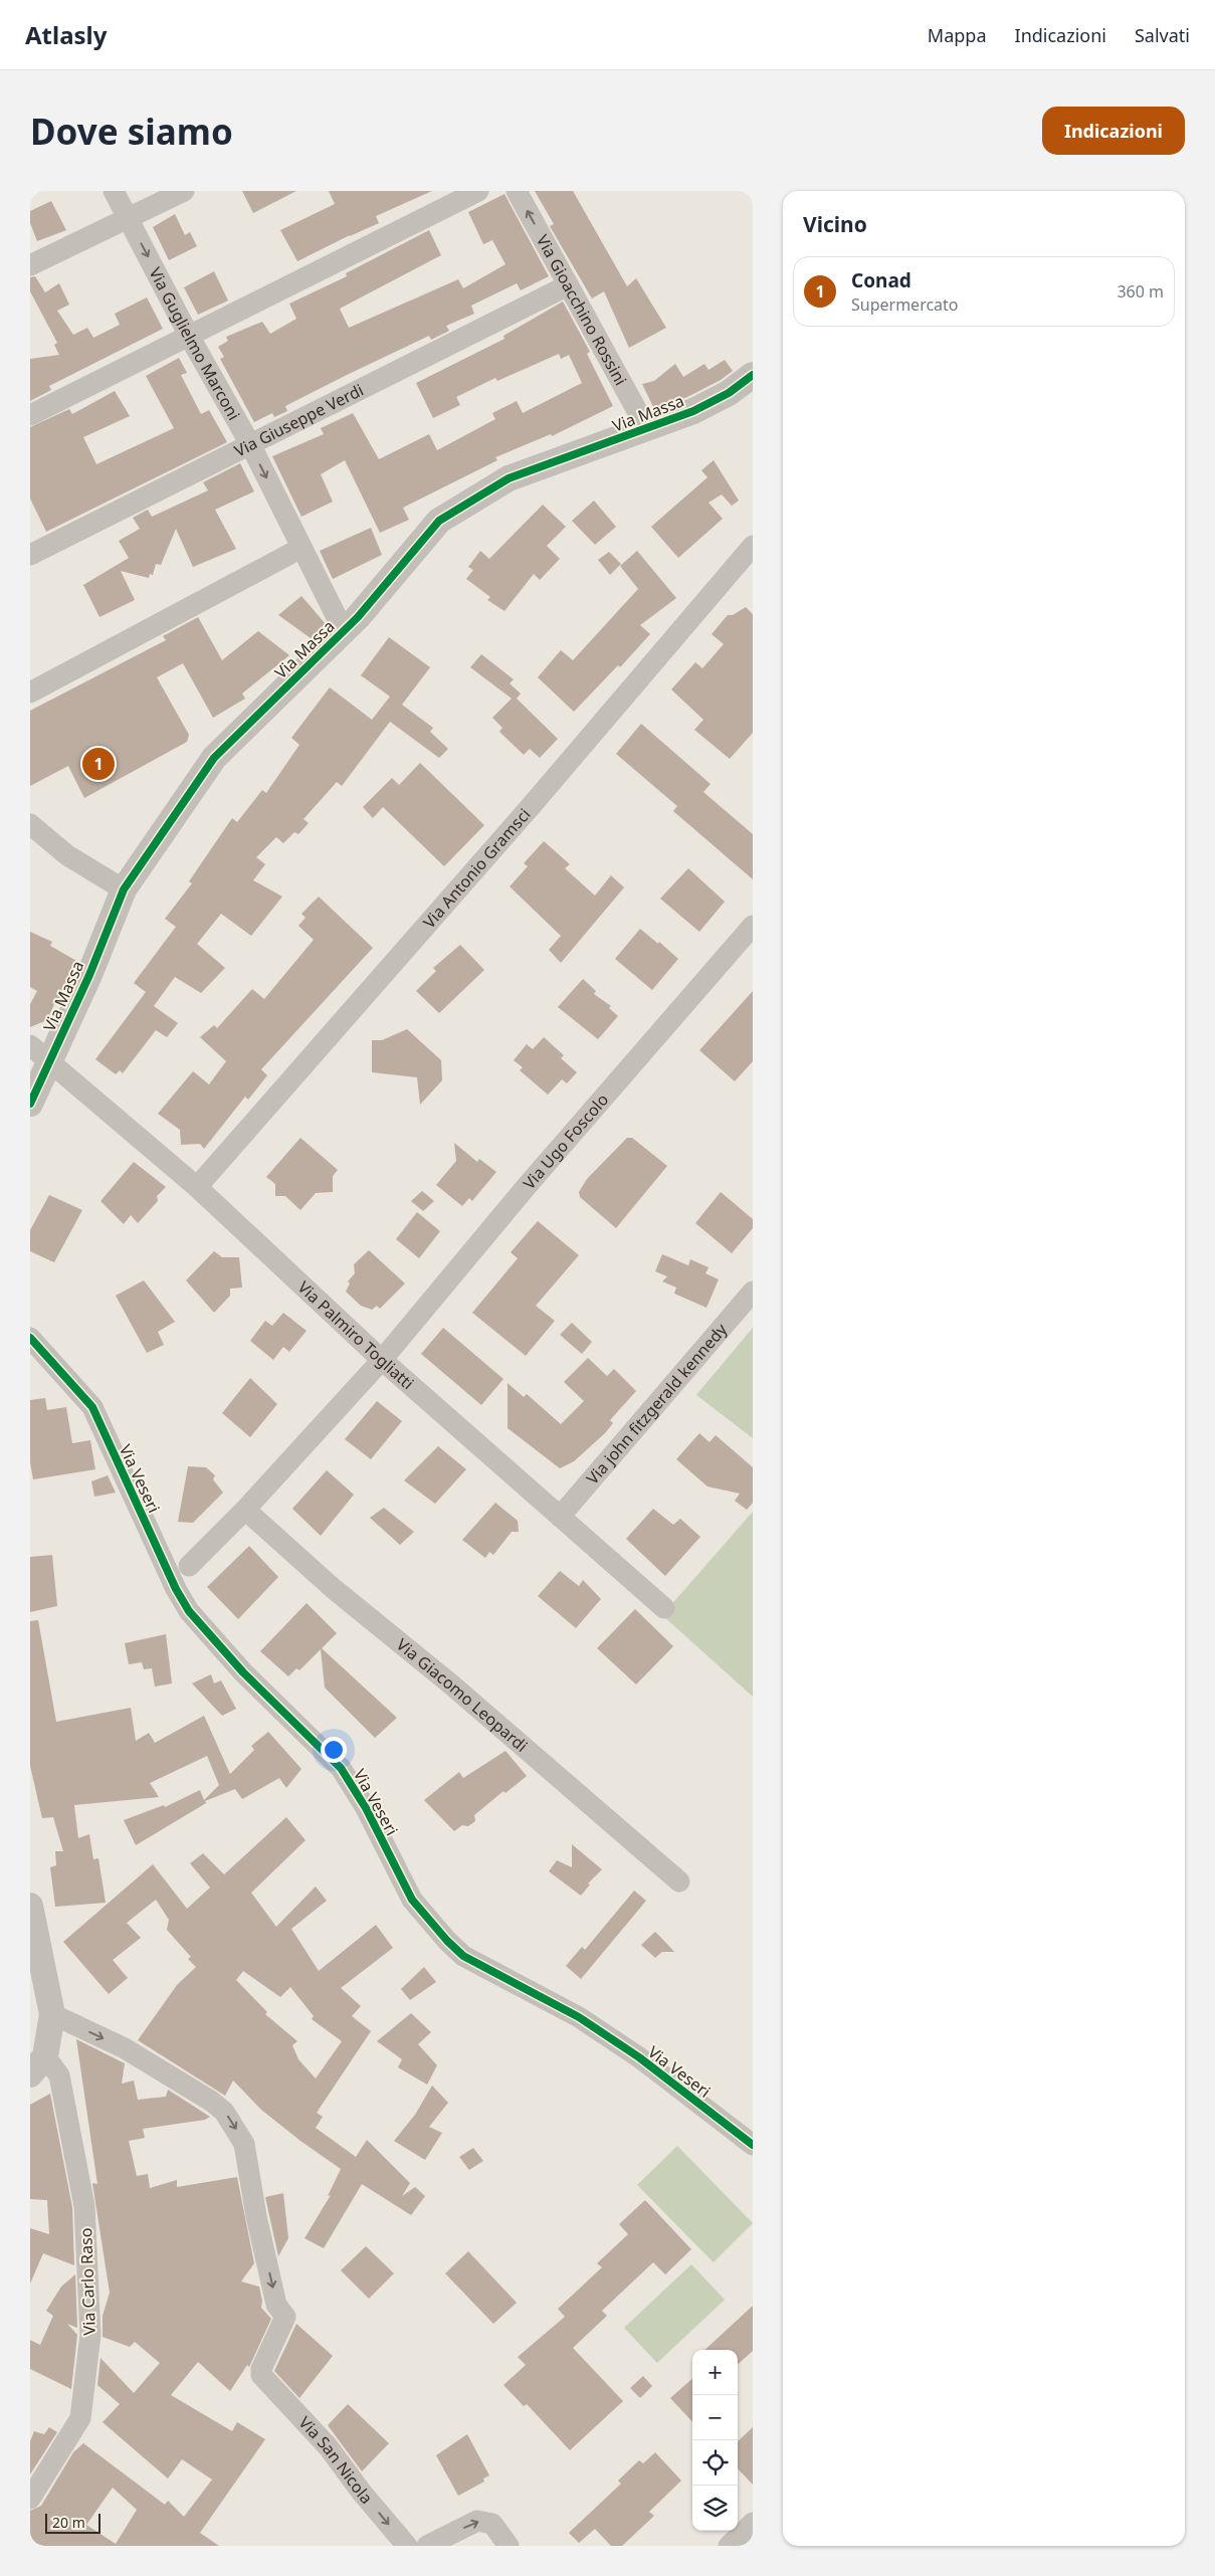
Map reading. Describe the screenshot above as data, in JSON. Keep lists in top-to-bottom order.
{
  "streets": {
    "street": [
      "Via Gioacchino Rossini",
      "Via Guglielmo Marconi",
      "Via Massa",
      "Via Giuseppe Verdi",
      "Via Antonio Gramsci",
      "Via Ugo Foscolo",
      "Via Palmiro Togliatti",
      "Via john fitzgerald kennedy",
      "Via Veseri",
      "Via Giacomo Leopardi",
      "Via Carlo Raso",
      "Via San Nicola"
    ]
  },
  "crossings": [
    ["Via Gioacchino Rossini", "Via Massa"],
    ["Via Gioacchino Rossini", "Via Giuseppe Verdi"],
    ["Via Guglielmo Marconi", "Via Massa"],
    ["Via Guglielmo Marconi", "Via Giuseppe Verdi"],
    ["Via Massa", "Via Palmiro Togliatti"],
    ["Via Antonio Gramsci", "Via Palmiro Togliatti"],
    ["Via Ugo Foscolo", "Via Palmiro Togliatti"],
    ["Via Palmiro Togliatti", "Via john fitzgerald kennedy"]
  ],
  "one_way": ["Via Gioacchino Rossini", "Via Guglielmo Marconi", "Via San Nicola"],
  "scale_bar": "20 m",
  "page": {
    "header": "Atlasly",
    "nav": ["Mappa", "Indicazioni", "Salvati"],
    "buttons": "Indicazioni",
    "title": "Dove siamo",
    "heading": "Vicino",
    "list": [
      {
        "mark": "1",
        "name": "Conad",
        "note": "Supermercato",
        "value": "360 m"
      }
    ],
    "pins": "1",
    "map_buttons": ["+", "−"],
    "scale": "20 m"
  }
}
